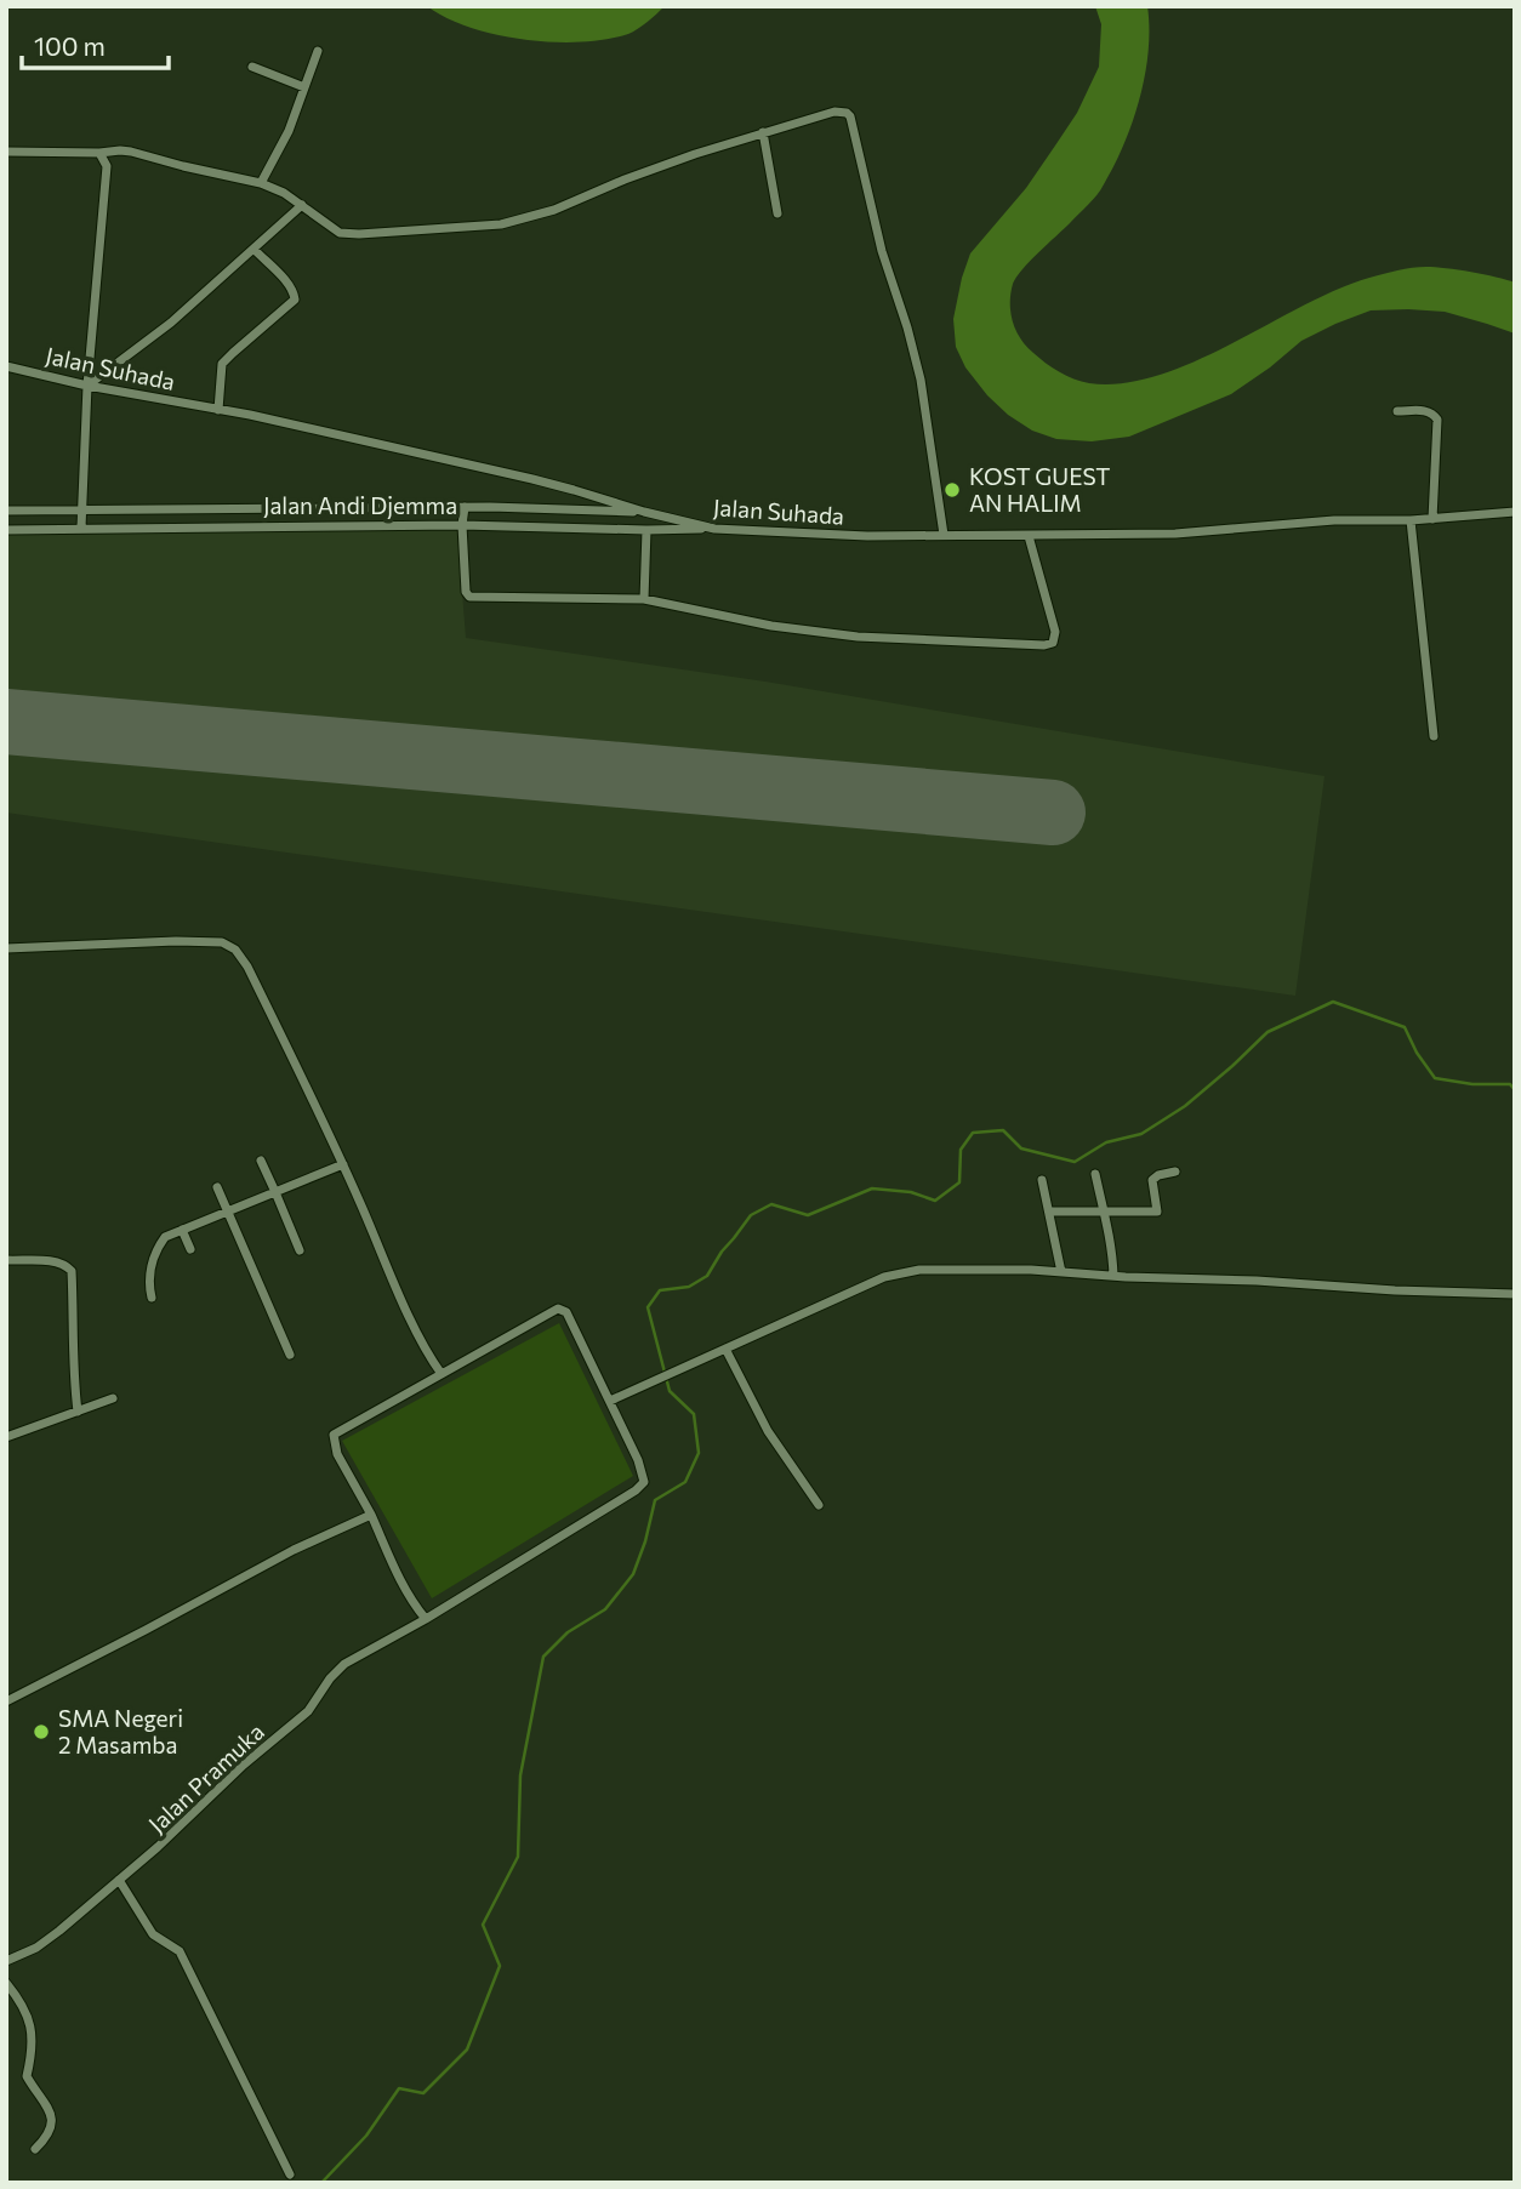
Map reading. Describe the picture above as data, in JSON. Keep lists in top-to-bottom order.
{
  "streets": {
    "street": ["Jalan Suhada", "Jalan Andi Djemma", "Jalan Pramuka"]
  },
  "crossings": [
    ["Jalan Suhada", "Jalan Andi Djemma"]
  ],
  "places": ["KOST GUEST AN HALIM", "SMA Negeri 2 Masamba"],
  "scale_bar": "100 m"
}
